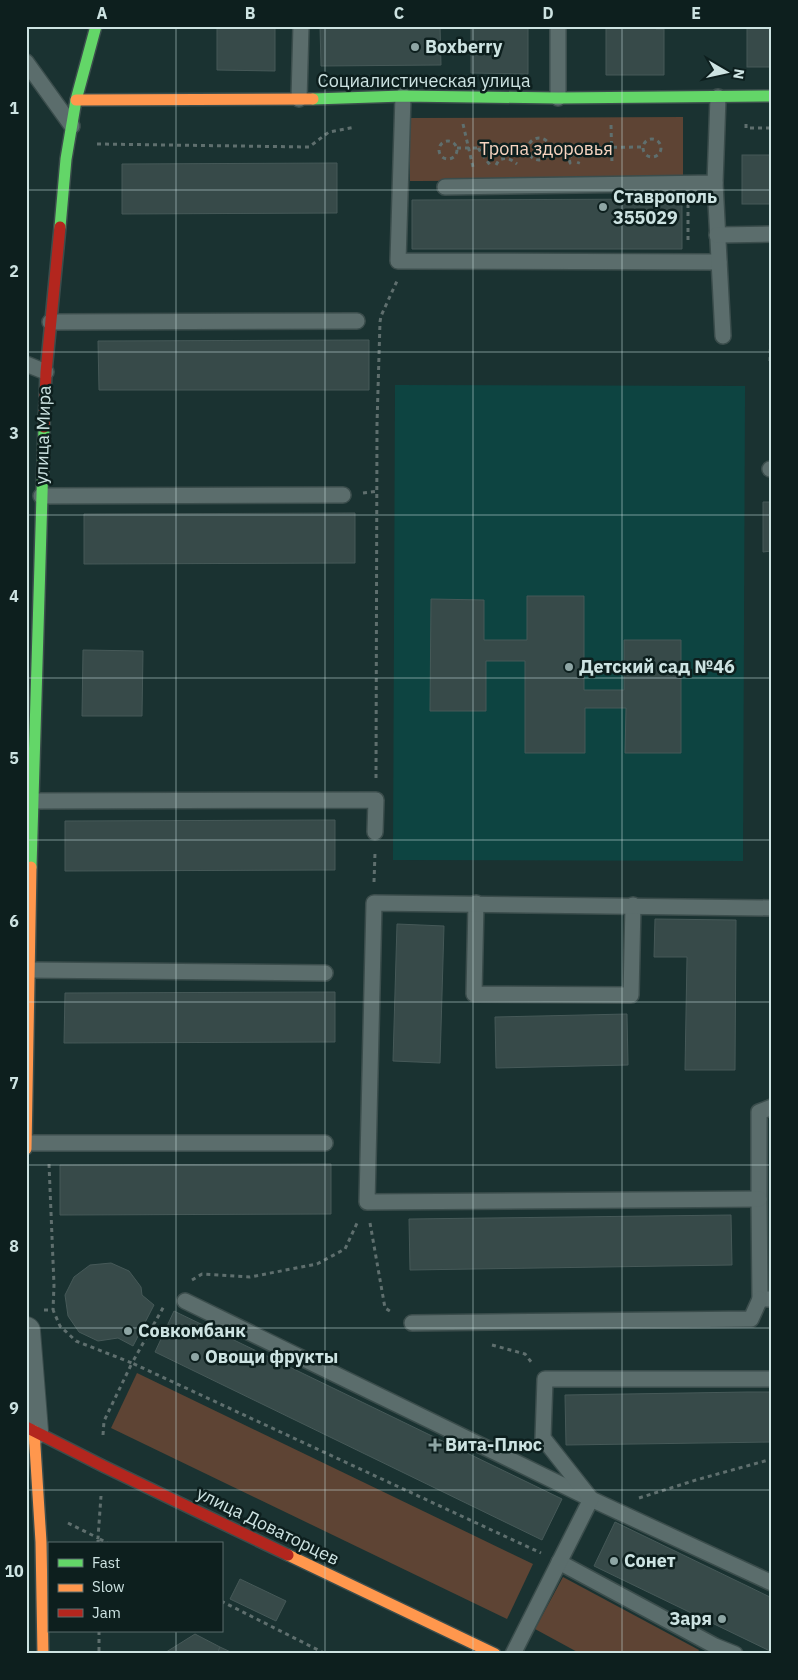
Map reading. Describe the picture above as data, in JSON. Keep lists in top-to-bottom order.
{
  "streets": {
    "street": ["Социалистическая улица", "улица Мира", "улица Доваторцев"]
  },
  "crossings": [
    ["Социалистическая улица", "улица Мира"]
  ],
  "parks": ["Тропа здоровья"],
  "places": {
    "other": [
      "Boxberry",
      "Ставрополь 355029",
      "Детский сад №46",
      "Совкомбанк",
      "Овощи фрукты",
      "Сонет",
      "Заря"
    ],
    "health": ["Вита-Плюс"]
  },
  "legend": ["Fast", "Slow", "Jam"],
  "north": "right",
  "grid": {
    "columns": [
      "A",
      "B",
      "C",
      "D",
      "E"
    ],
    "rows": [
      "1",
      "2",
      "3",
      "4",
      "5",
      "6",
      "7",
      "8",
      "9",
      "10"
    ]
  }
}
